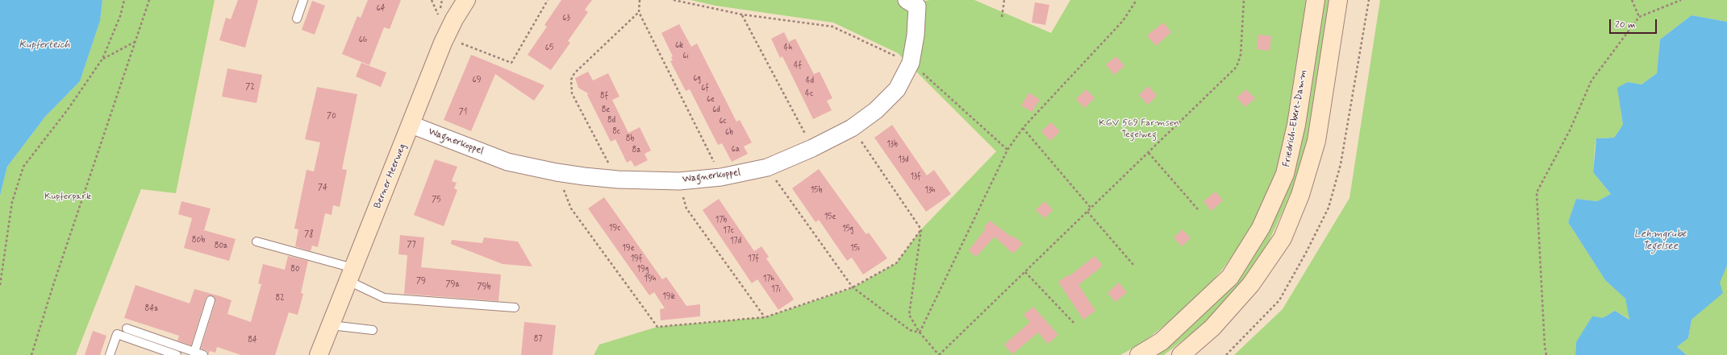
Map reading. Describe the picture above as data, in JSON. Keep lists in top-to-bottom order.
{
  "streets": {
    "main road": ["Friedrich-Ebert-Damm", "Berner Heerweg"],
    "street": ["Wagnerkoppel"]
  },
  "crossings": [
    ["Wagnerkoppel", "Berner Heerweg"]
  ],
  "water": ["Kupferteich", "Lehmgrube Tegelsee"],
  "parks": ["KGV 569 Farmsen Tegelweg", "Kupferpark"],
  "house_numbers": [
    "64",
    "63",
    "66",
    "6k",
    "65",
    "4h",
    "6i",
    "4f",
    "6g",
    "69",
    "4d",
    "72",
    "6f",
    "4c",
    "8f",
    "6e",
    "8e",
    "6d",
    "71",
    "70",
    "8d",
    "6c",
    "8c",
    "6b",
    "8b",
    "13b",
    "6a",
    "8a",
    "13d",
    "13f",
    "74",
    "15b",
    "13h",
    "75",
    "15e",
    "17b",
    "19c",
    "15g",
    "17c",
    "78",
    "80b",
    "17d",
    "77",
    "80a",
    "19e",
    "15i",
    "19f",
    "17f",
    "80",
    "19g",
    "19h",
    "17h",
    "79",
    "79a",
    "79b",
    "17i",
    "19k",
    "82",
    "84a",
    "87",
    "84"
  ],
  "scale_bar": "20 m"
}
